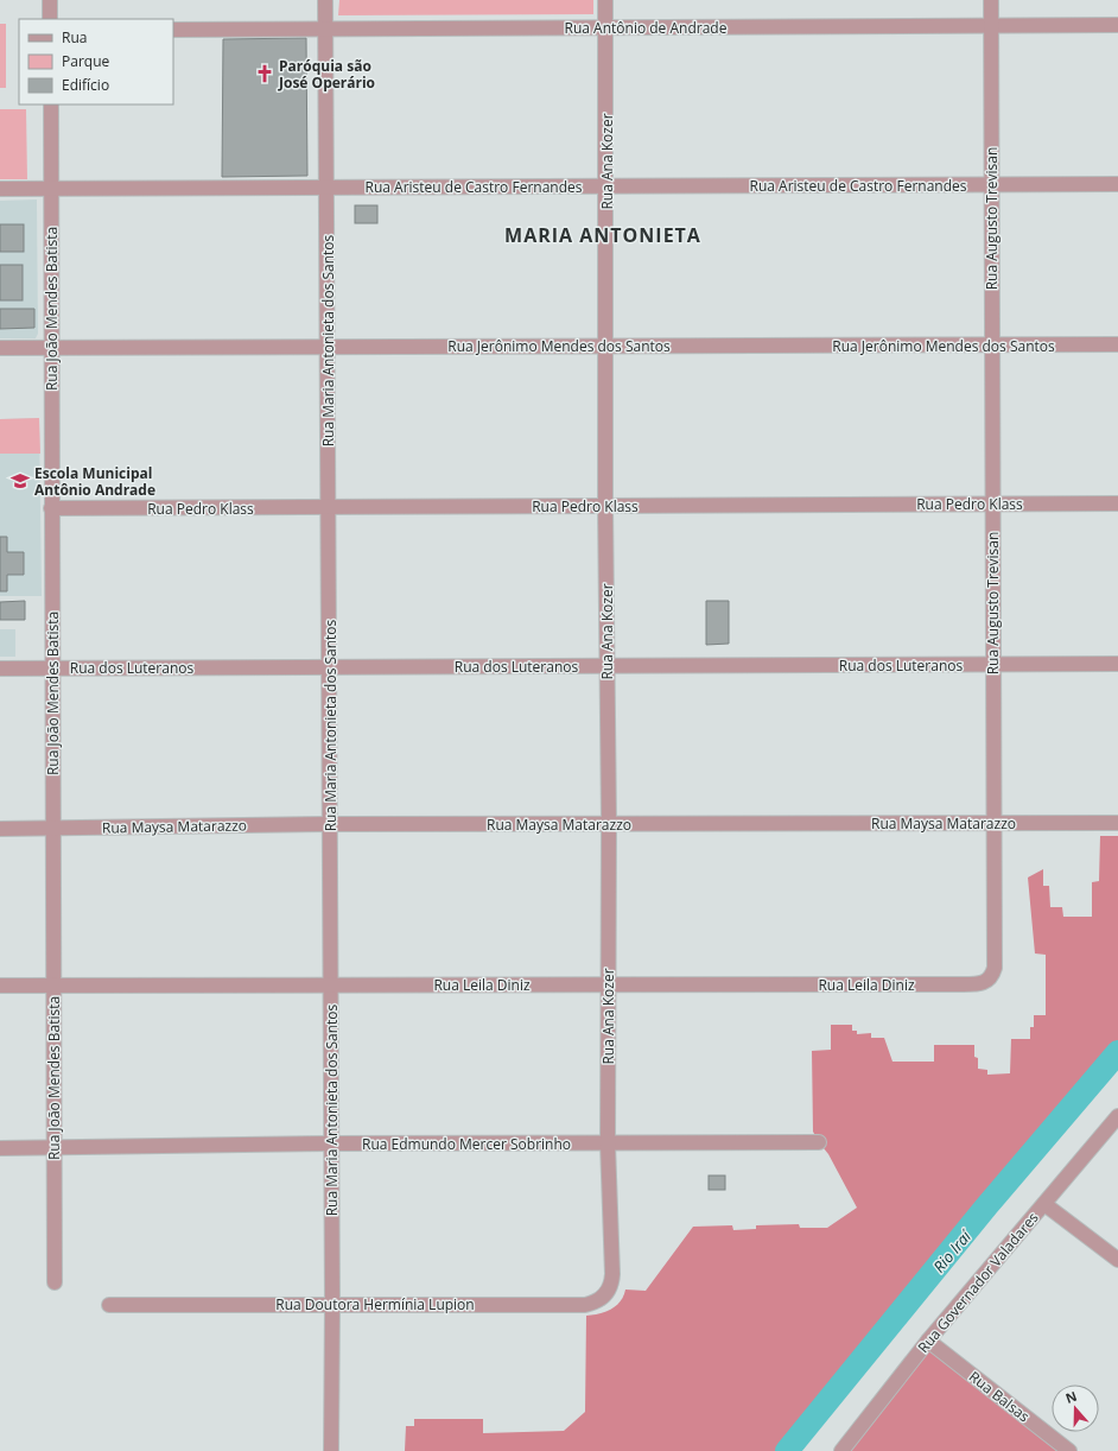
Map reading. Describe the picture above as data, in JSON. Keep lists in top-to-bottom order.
{
  "streets": {
    "street": [
      "Rua Antônio de Andrade",
      "Rua Ana Kozer",
      "Rua Aristeu de Castro Fernandes",
      "Rua Augusto Trevisan",
      "Rua João Mendes Batista",
      "Rua Maria Antonieta dos Santos",
      "Rua Jerônimo Mendes dos Santos",
      "Rua Pedro Klass",
      "Rua dos Luteranos",
      "Rua Maysa Matarazzo",
      "Rua Leila Diniz",
      "Rua Edmundo Mercer Sobrinho",
      "Rua Governador Valadares",
      "Rua Doutora Hermínia Lupion",
      "Rua Balsas"
    ]
  },
  "crossings": [
    ["Rua Antônio de Andrade", "Rua Ana Kozer"],
    ["Rua Antônio de Andrade", "Rua Augusto Trevisan"],
    ["Rua Antônio de Andrade", "Rua Maria Antonieta dos Santos"],
    ["Rua Ana Kozer", "Rua Aristeu de Castro Fernandes"],
    ["Rua Ana Kozer", "Rua Jerônimo Mendes dos Santos"],
    ["Rua Ana Kozer", "Rua Pedro Klass"],
    ["Rua Ana Kozer", "Rua dos Luteranos"],
    ["Rua Ana Kozer", "Rua Maysa Matarazzo"],
    ["Rua Ana Kozer", "Rua Leila Diniz"],
    ["Rua Ana Kozer", "Rua Edmundo Mercer Sobrinho"],
    ["Rua Ana Kozer", "Rua Doutora Hermínia Lupion"],
    ["Rua Aristeu de Castro Fernandes", "Rua Augusto Trevisan"],
    ["Rua Aristeu de Castro Fernandes", "Rua João Mendes Batista"],
    ["Rua Aristeu de Castro Fernandes", "Rua Maria Antonieta dos Santos"],
    ["Rua Augusto Trevisan", "Rua Jerônimo Mendes dos Santos"],
    ["Rua Augusto Trevisan", "Rua Pedro Klass"],
    ["Rua Augusto Trevisan", "Rua dos Luteranos"],
    ["Rua Augusto Trevisan", "Rua Maysa Matarazzo"],
    ["Rua Augusto Trevisan", "Rua Leila Diniz"],
    ["Rua João Mendes Batista", "Rua Jerônimo Mendes dos Santos"],
    ["Rua João Mendes Batista", "Rua Pedro Klass"],
    ["Rua João Mendes Batista", "Rua dos Luteranos"],
    ["Rua João Mendes Batista", "Rua Maysa Matarazzo"],
    ["Rua João Mendes Batista", "Rua Leila Diniz"],
    ["Rua João Mendes Batista", "Rua Edmundo Mercer Sobrinho"],
    ["Rua Maria Antonieta dos Santos", "Rua Jerônimo Mendes dos Santos"],
    ["Rua Maria Antonieta dos Santos", "Rua Pedro Klass"],
    ["Rua Maria Antonieta dos Santos", "Rua dos Luteranos"],
    ["Rua Maria Antonieta dos Santos", "Rua Maysa Matarazzo"],
    ["Rua Maria Antonieta dos Santos", "Rua Leila Diniz"],
    ["Rua Maria Antonieta dos Santos", "Rua Edmundo Mercer Sobrinho"],
    ["Rua Maria Antonieta dos Santos", "Rua Doutora Hermínia Lupion"],
    ["Rua Governador Valadares", "Rua Balsas"]
  ],
  "districts": ["MARIA ANTONIETA"],
  "water": ["Rio Iraí"],
  "places": {
    "church": ["Paróquia são José Operário"],
    "school or university": ["Escola Municipal Antônio Andrade"]
  },
  "legend": ["Rua", "Parque", "Edifício"],
  "north": "top"
}
